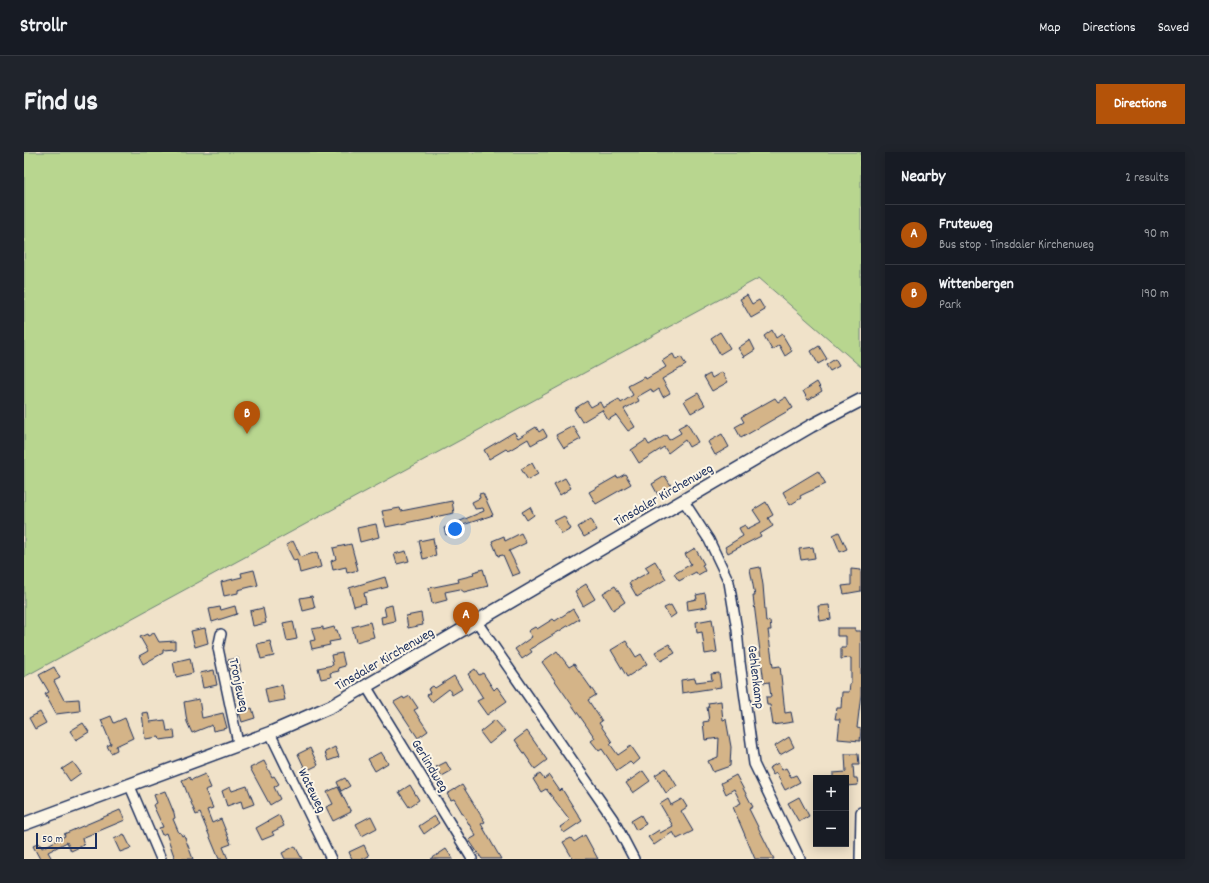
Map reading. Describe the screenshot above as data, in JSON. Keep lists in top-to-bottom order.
{
  "streets": {
    "street": [
      "Tinsdaler Kirchenweg",
      "Gehlenkamp",
      "Tronjeweg",
      "Gerlindweg",
      "Wateweg"
    ]
  },
  "crossings": [
    ["Tinsdaler Kirchenweg", "Gehlenkamp"],
    ["Tinsdaler Kirchenweg", "Tronjeweg"],
    ["Tinsdaler Kirchenweg", "Gerlindweg"],
    ["Tinsdaler Kirchenweg", "Wateweg"]
  ],
  "scale_bar": "50 m",
  "page": {
    "header": "Strollr",
    "nav": ["Map", "Directions", "Saved"],
    "title": "Find us",
    "buttons": "Directions",
    "heading": ["Nearby", "2 results"],
    "list": [
      {
        "mark": "A",
        "name": "Fruteweg",
        "note": "Bus stop · Tinsdaler Kirchenweg",
        "value": "90 m"
      },
      {
        "mark": "B",
        "name": "Wittenbergen",
        "note": "Park",
        "value": "190 m"
      }
    ],
    "pins": ["B", "A"],
    "map_buttons": ["+", "−"],
    "scale": "50 m"
  }
}
